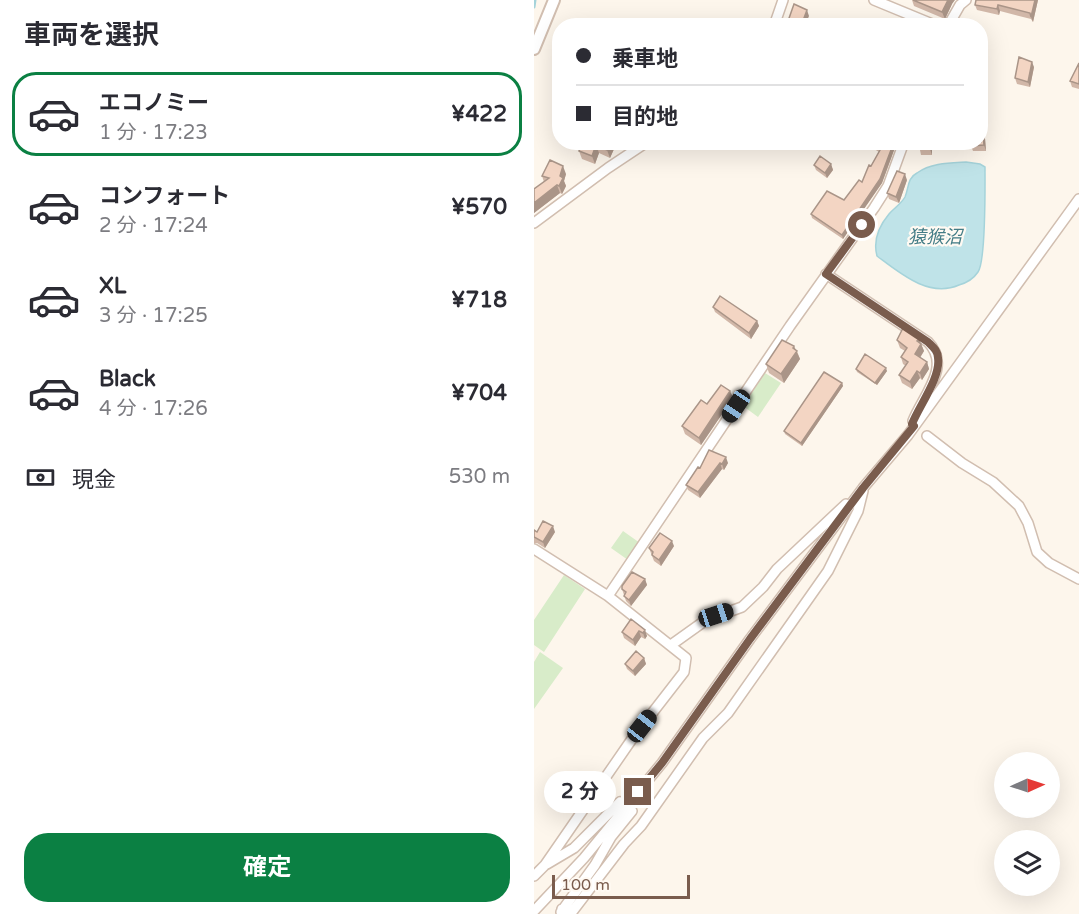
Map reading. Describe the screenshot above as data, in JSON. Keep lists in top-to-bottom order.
{
  "water": ["猿猴沼"],
  "scale_bar": "100 m",
  "north": "right",
  "page": {
    "heading": "車両を選択",
    "banner": ["乗車地", "目的地"],
    "list": [
      {
        "name": "エコノミー",
        "note": "1 分 · 17:23",
        "value": "¥422"
      },
      {
        "name": "コンフォート",
        "note": "2 分 · 17:24",
        "value": "¥570"
      },
      {
        "name": "XL",
        "note": "3 分 · 17:25",
        "value": "¥718"
      },
      {
        "name": "Black",
        "note": "4 分 · 17:26",
        "value": "¥704"
      }
    ],
    "pay": ["現金", "530 m"],
    "bubble": "2 分",
    "buttons": "確定",
    "scale": "100 m"
  }
}
